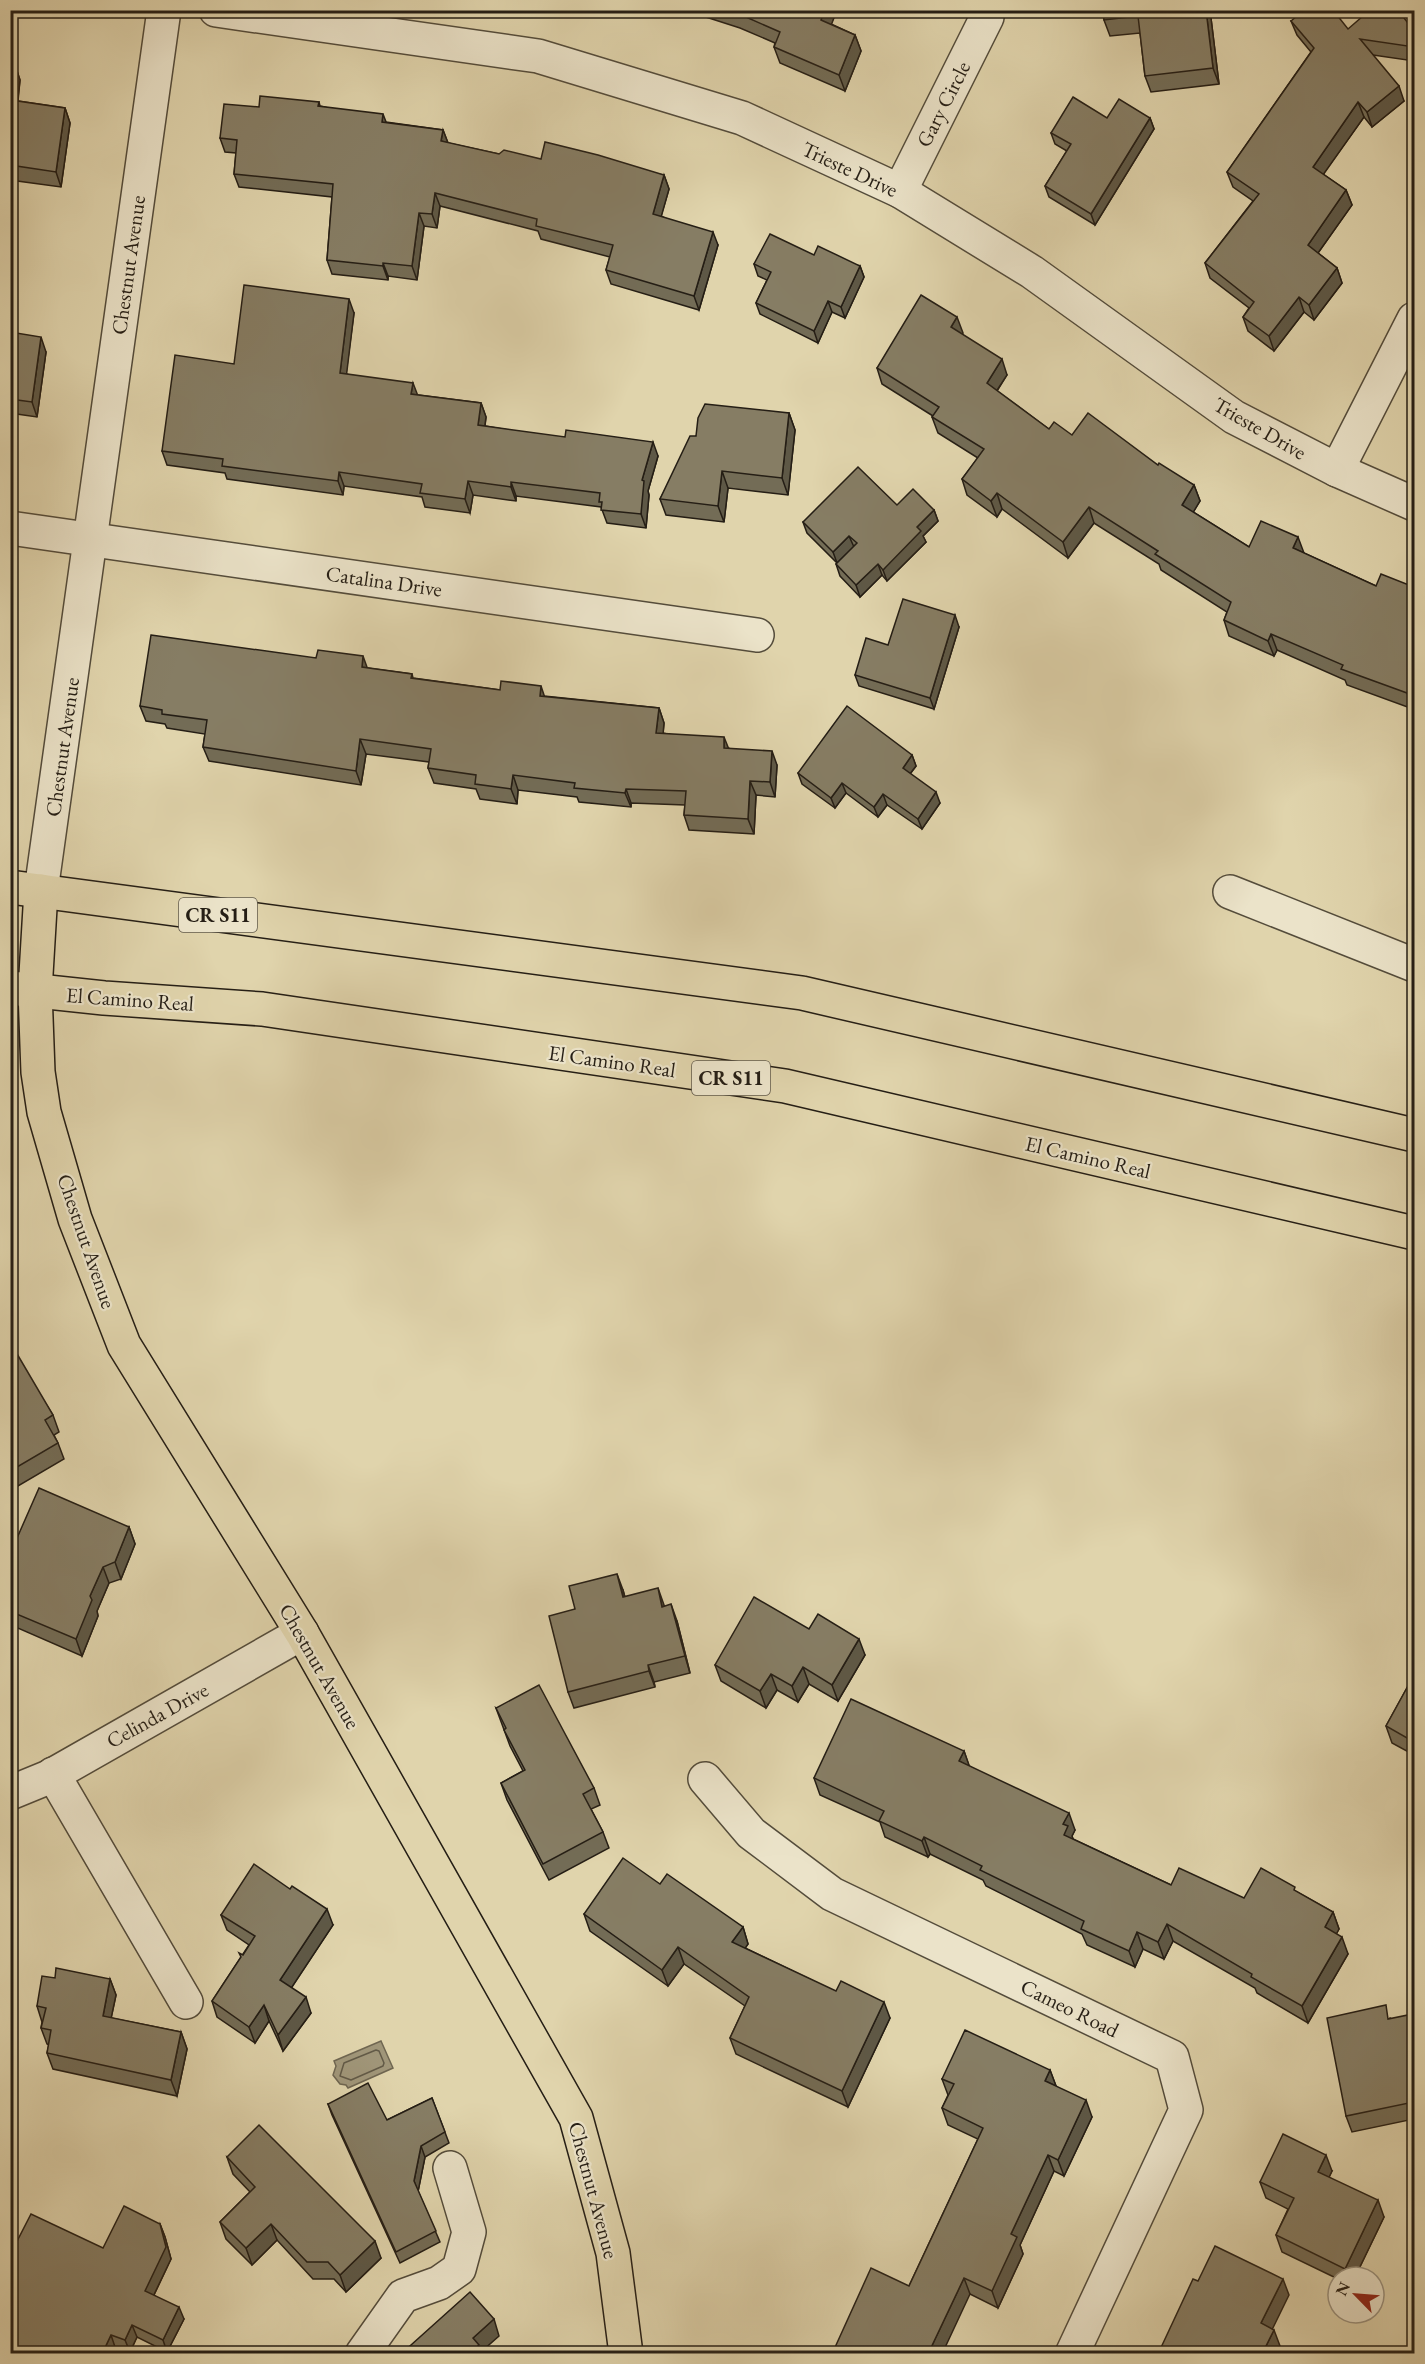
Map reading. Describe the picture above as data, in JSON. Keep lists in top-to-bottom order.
{
  "streets": {
    "main road": ["Chestnut Avenue", "CR S11", "El Camino Real"],
    "street": [
      "Gary Circle",
      "Trieste Drive",
      "Catalina Drive",
      "Celinda Drive",
      "Cameo Road"
    ]
  },
  "crossings": [
    ["Gary Circle", "Trieste Drive"],
    ["Chestnut Avenue", "Catalina Drive"],
    ["Chestnut Avenue", "CR S11"],
    ["Chestnut Avenue", "El Camino Real"],
    ["Chestnut Avenue", "Celinda Drive"]
  ],
  "north": "top left"
}
